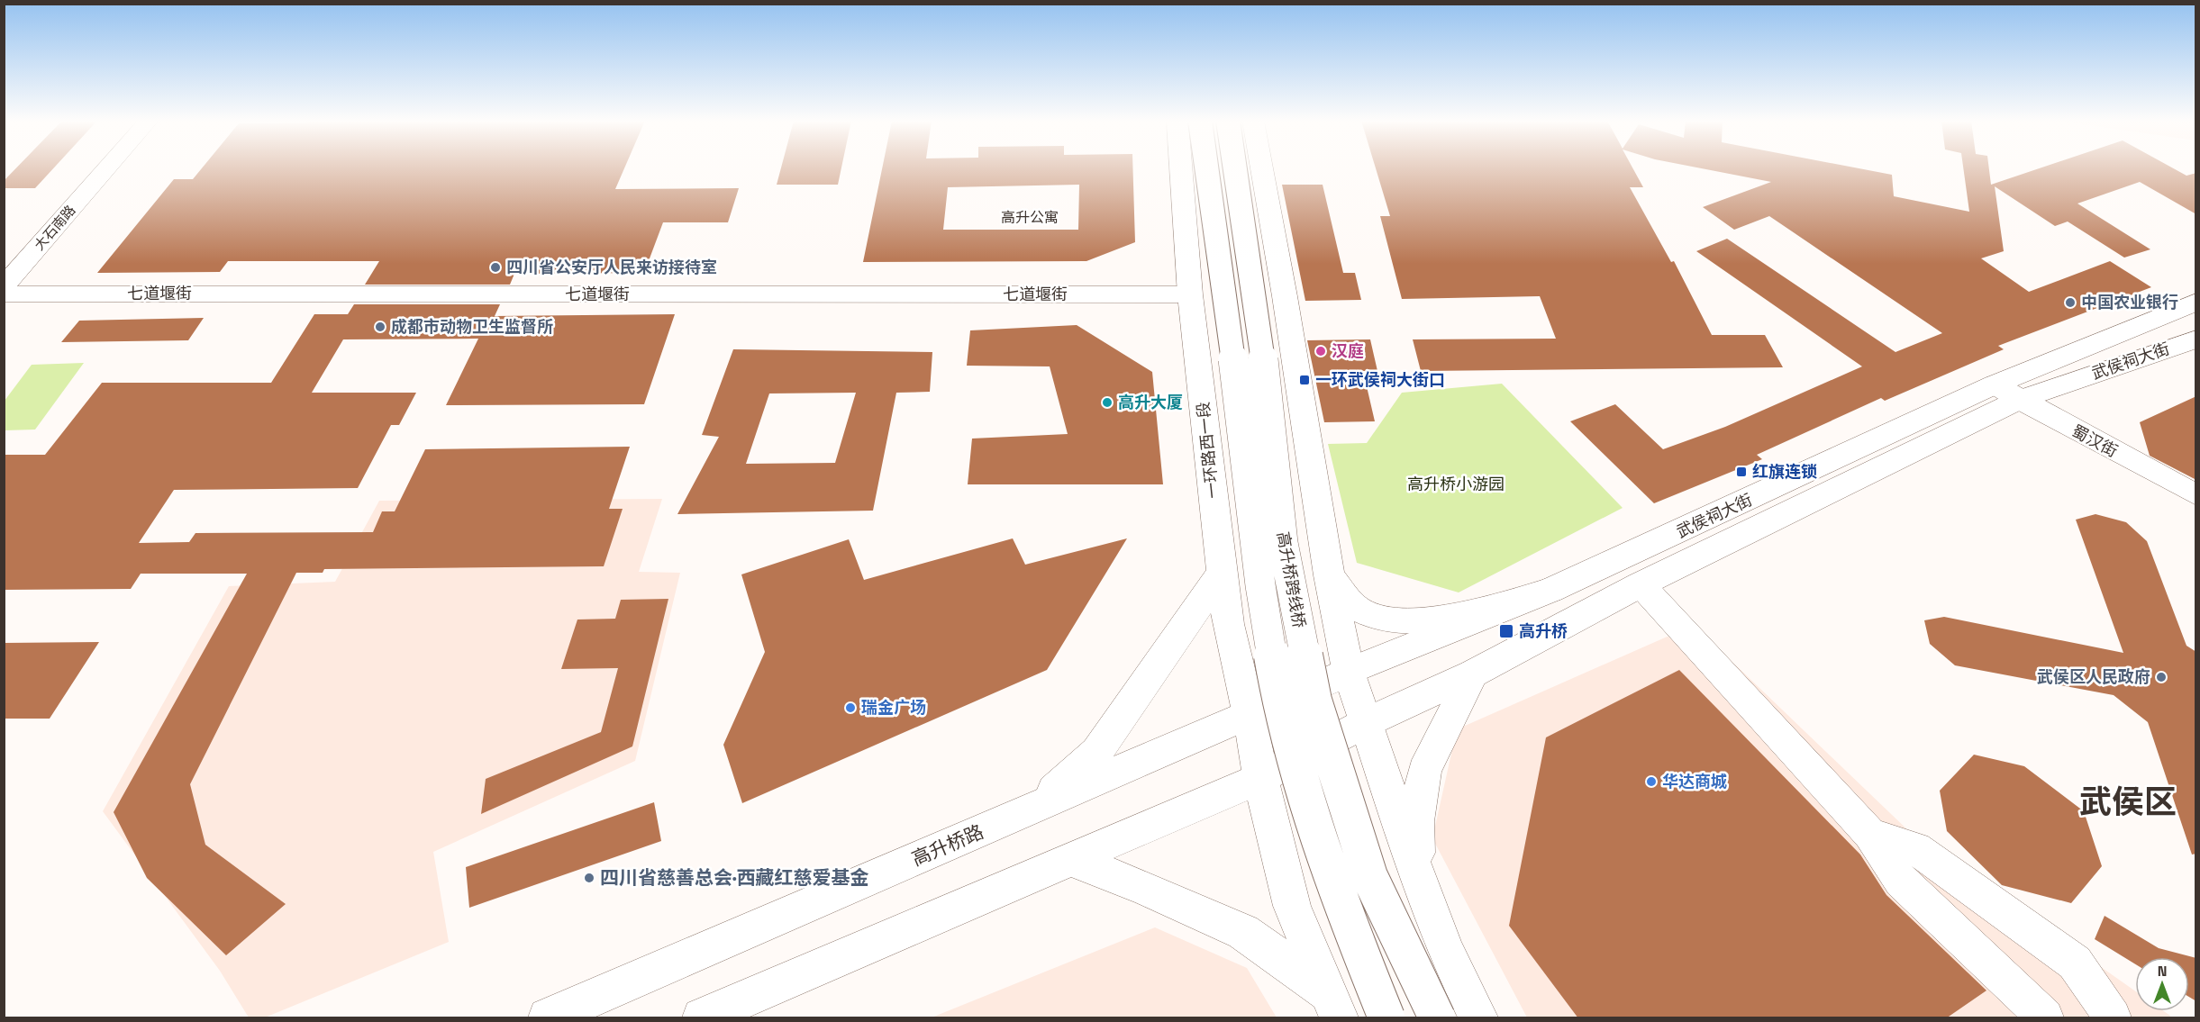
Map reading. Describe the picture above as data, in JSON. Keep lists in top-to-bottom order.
{
  "streets": {
    "main road": [
      "武侯祠大街",
      "一环路西一段",
      "高升桥跨线桥",
      "高升桥路"
    ],
    "street": ["大石南路", "七道堰街", "蜀汉街"]
  },
  "crossings": [
    ["七道堰街", "一环路西一段"],
    ["武侯祠大街", "蜀汉街"],
    ["武侯祠大街", "高升桥路"],
    ["一环路西一段", "高升桥路"]
  ],
  "districts": ["高升公寓", "武侯区"],
  "parks": ["高升桥小游园"],
  "places": {
    "other": [
      "四川省公安厅人民来访接待室",
      "中国农业银行",
      "成都市动物卫生监督所",
      "汉庭",
      "高升大厦",
      "武侯区人民政府",
      "瑞金广场",
      "华达商城",
      "四川省慈善总会·西藏红慈爱基金"
    ],
    "transit": ["一环武侯祠大街口", "红旗连锁", "高升桥"]
  },
  "north": "top"
}
